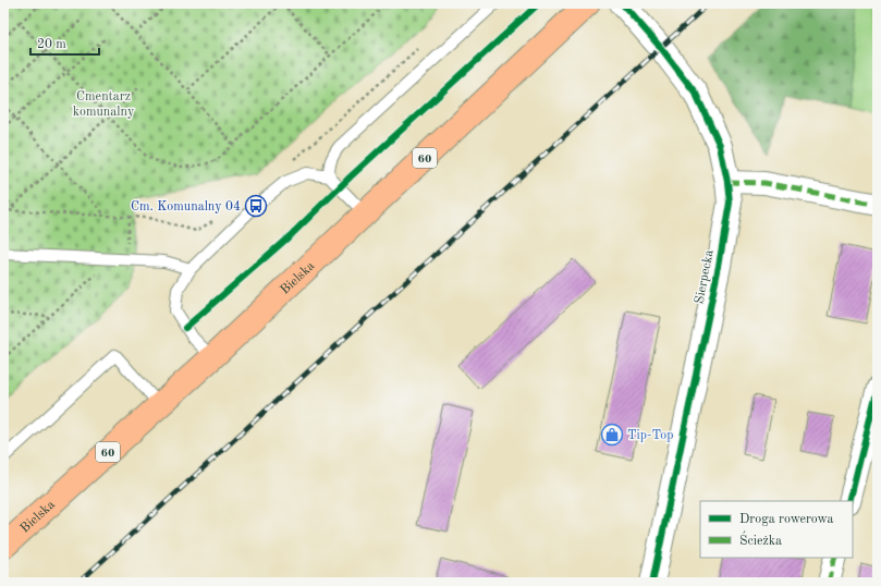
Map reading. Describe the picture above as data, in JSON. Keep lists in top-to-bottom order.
{
  "streets": {
    "main road": ["60", "Bielska"],
    "street": ["Sierpecka"]
  },
  "parks": ["Cmentarz komunalny"],
  "places": {
    "bus stop": ["Cm. Komunalny 04"],
    "shop": ["Tip-Top"]
  },
  "legend": ["Droga rowerowa", "Ścieżka"],
  "scale_bar": "20 m"
}
